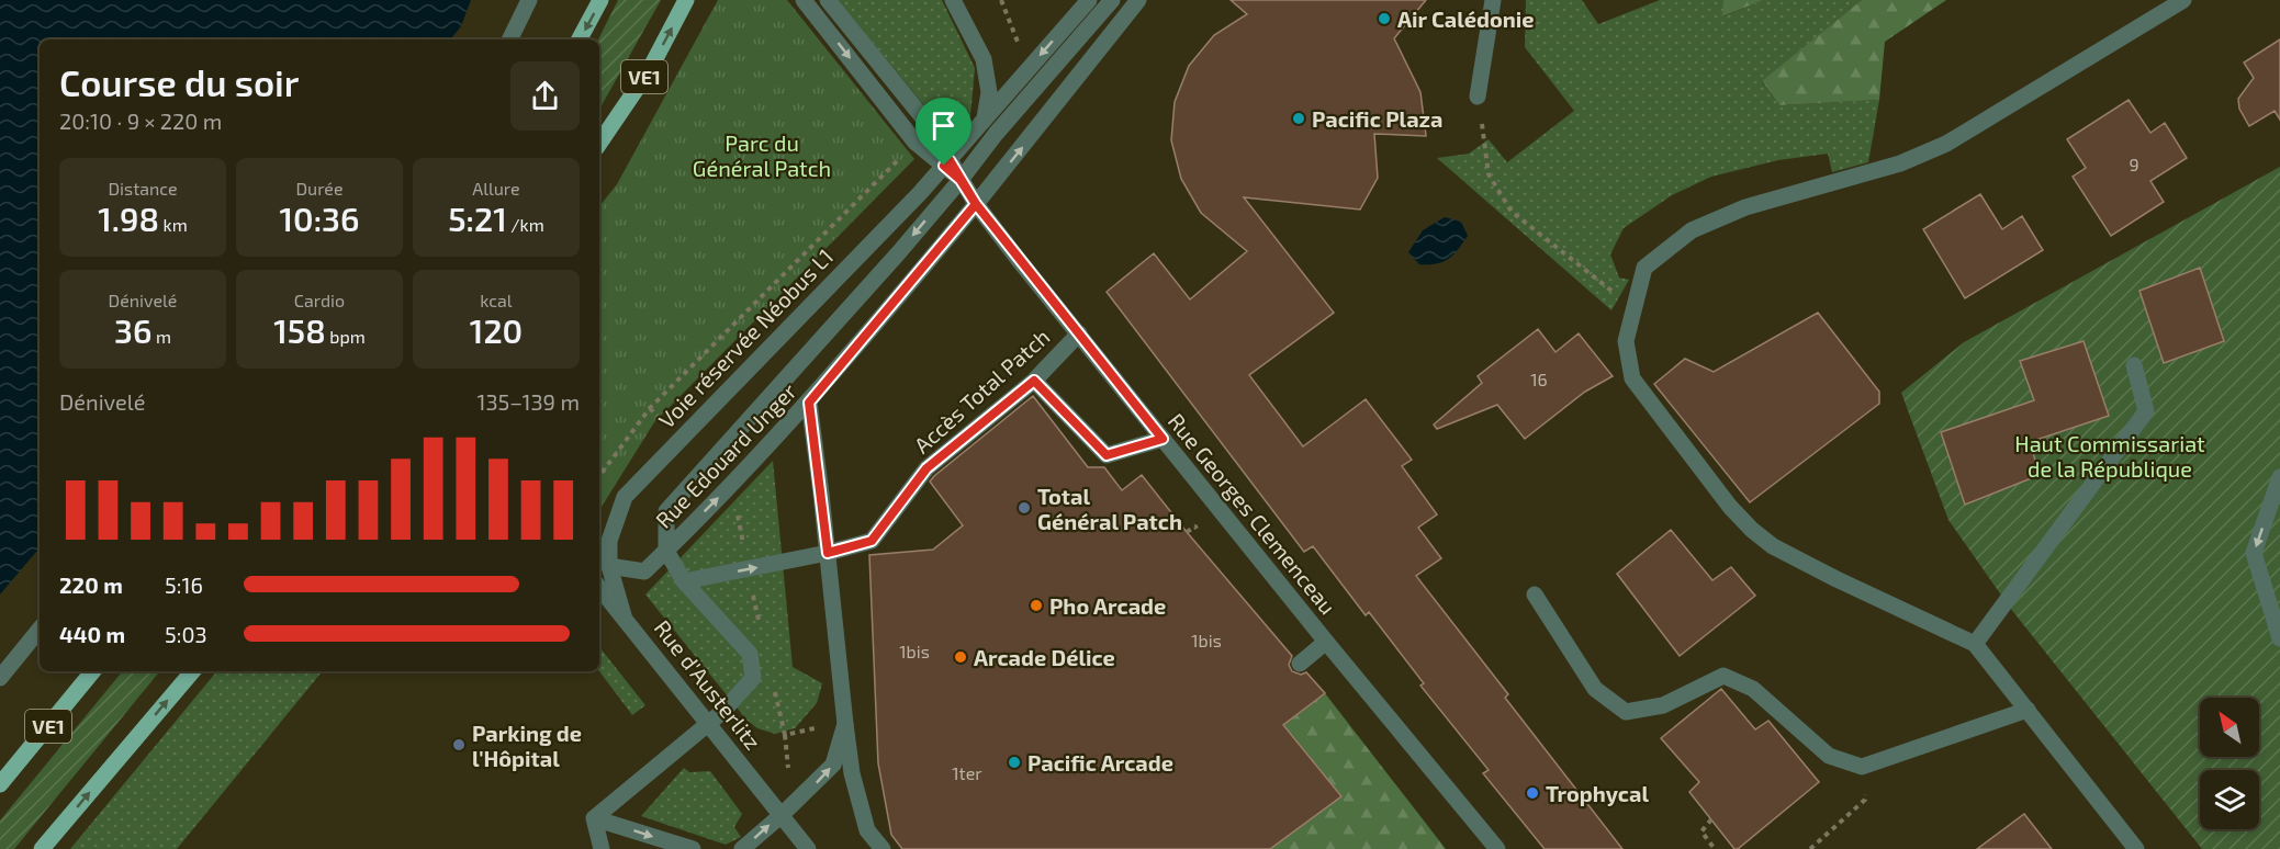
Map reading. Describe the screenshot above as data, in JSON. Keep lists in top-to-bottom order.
{
  "streets": {
    "main road": ["VE1"],
    "street": [
      "Voie réservée Néobus L1",
      "Accès Total Patch",
      "Rue Edouard Unger",
      "Rue Georges Clemenceau",
      "Rue d'Austerlitz"
    ]
  },
  "crossings": [
    ["Voie réservée Néobus L1", "Rue d'Austerlitz"],
    ["Accès Total Patch", "Rue Georges Clemenceau"],
    ["Rue Edouard Unger", "Rue Georges Clemenceau"]
  ],
  "parks": ["Parc du Général Patch", "Haut Commissariat de la République"],
  "places": [
    "Air Calédonie",
    "Pacific Plaza",
    "Total Général Patch",
    "Pho Arcade",
    "Arcade Délice",
    "Parking de l'Hôpital",
    "Pacific Arcade",
    "Trophycal"
  ],
  "house_numbers": [
    "9",
    "16",
    "1bis",
    "1bis",
    "1ter"
  ],
  "north": "top left",
  "page": {
    "heading": ["Course du soir", "20:10 · 9 × 220 m"],
    "stats": [
      ["Distance", "1.98 km"],
      ["Durée", "10:36"],
      ["Allure", "5:21 /km"],
      ["Dénivelé", "36 m"],
      ["Cardio", "158 bpm"],
      ["kcal", "120"]
    ],
    "chart": ["Dénivelé", "135–139 m"],
    "list": [
      {
        "name": "220 m",
        "note": "5:16"
      },
      {
        "name": "440 m",
        "note": "5:03"
      }
    ]
  }
}
